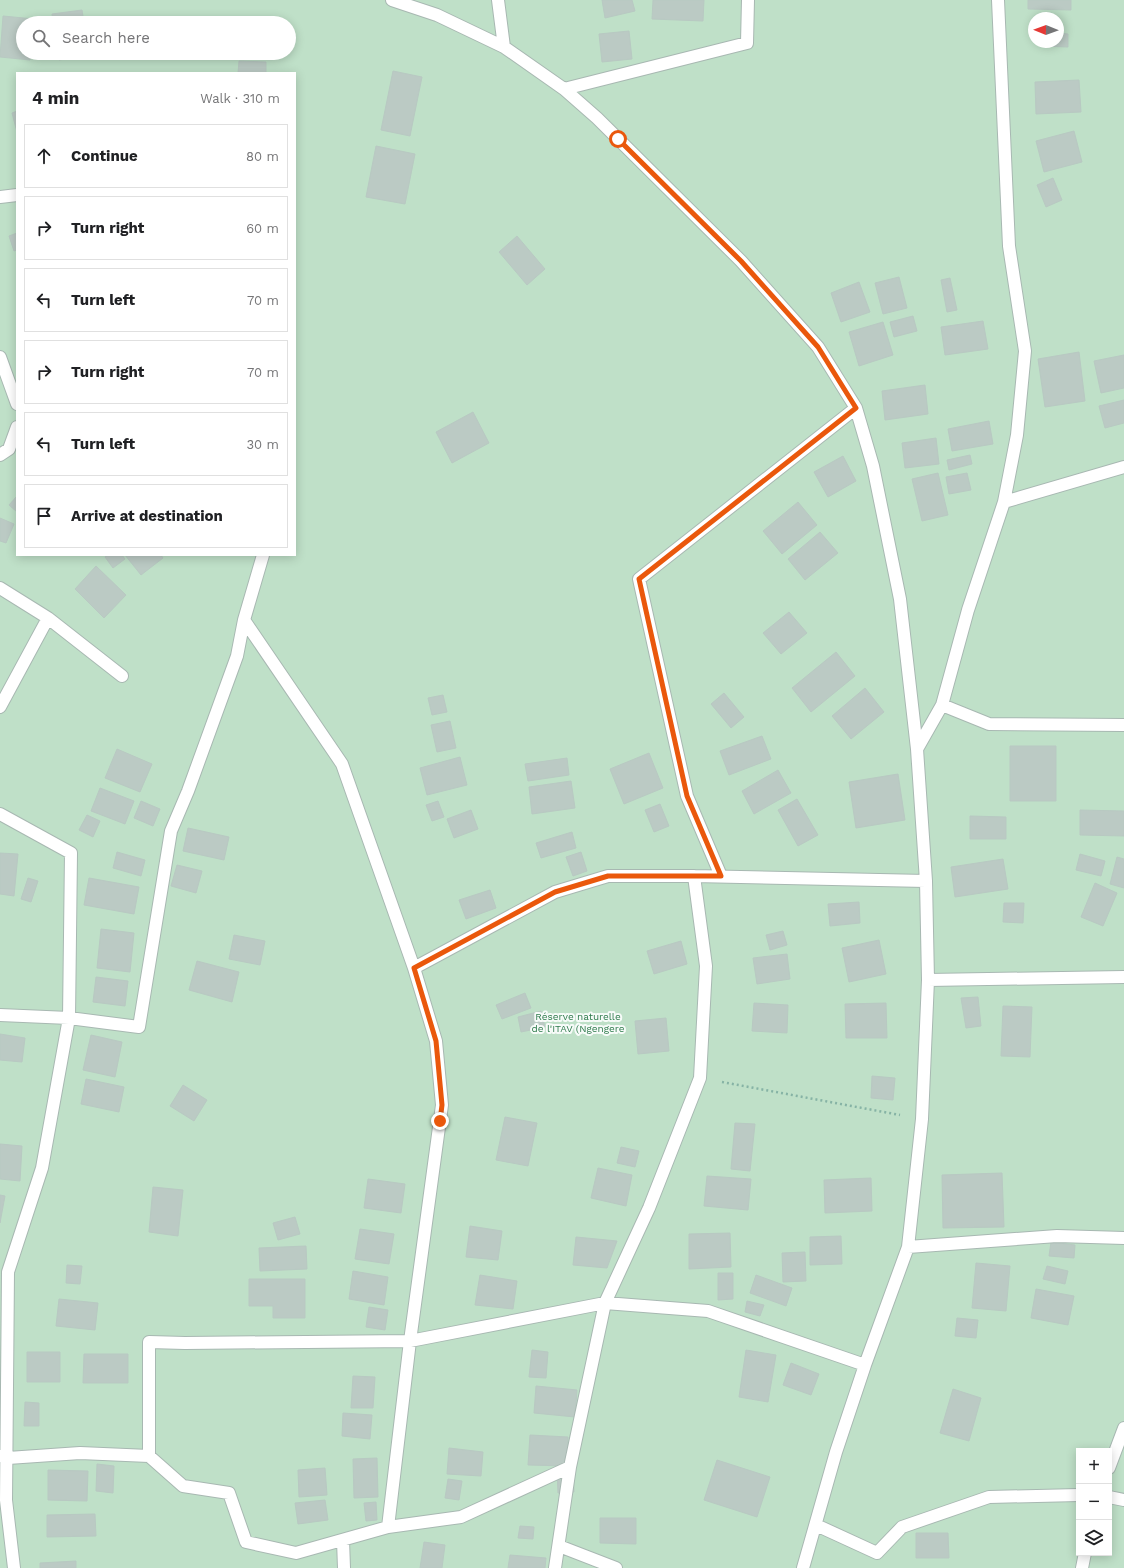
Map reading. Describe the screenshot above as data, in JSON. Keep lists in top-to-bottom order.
{
  "parks": ["Réserve naturelle de l'ITAV (Ngengere"],
  "north": "left",
  "page": {
    "search": "Search here",
    "heading": ["4 min", "Walk · 310 m"],
    "list": [
      ["Continue", "80 m"],
      ["Turn right", "60 m"],
      ["Turn left", "70 m"],
      ["Turn right", "70 m"],
      ["Turn left", "30 m"],
      "Arrive at destination"
    ],
    "map_buttons": ["+", "−"]
  }
}
